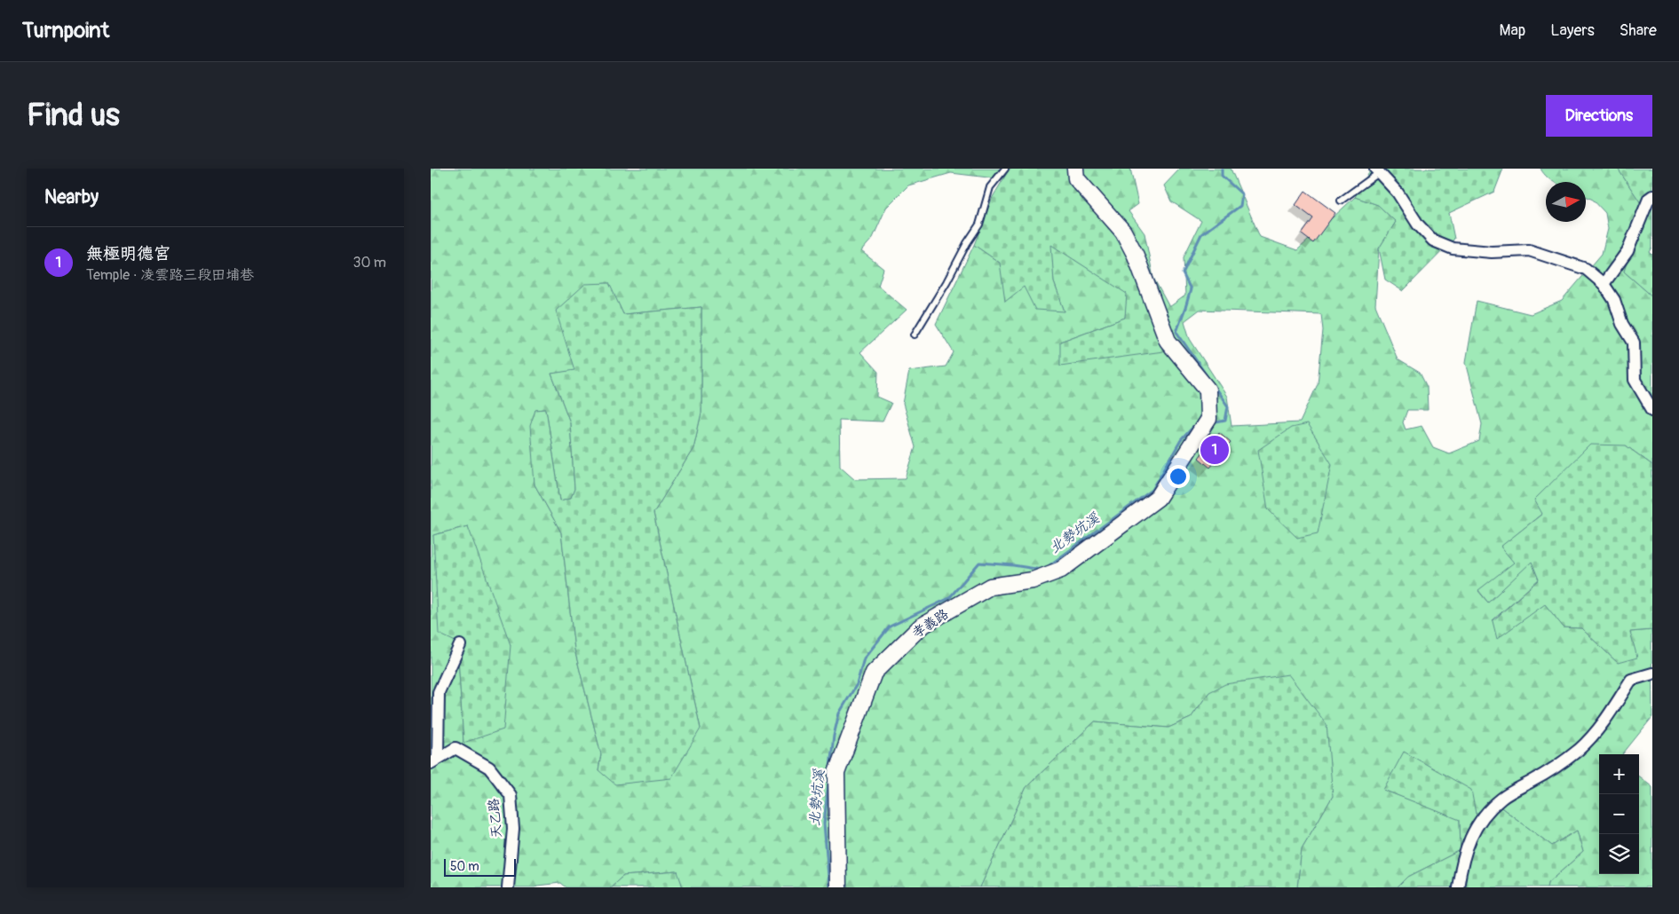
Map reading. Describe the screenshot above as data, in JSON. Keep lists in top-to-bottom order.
{
  "streets": {
    "street": ["孝義路", "天乙路"]
  },
  "water": ["北勢坑溪"],
  "scale_bar": "50 m",
  "north": "right",
  "page": {
    "header": "Turnpoint",
    "nav": ["Map", "Layers", "Share"],
    "buttons": "Directions",
    "title": "Find us",
    "heading": "Nearby",
    "list": [
      {
        "mark": "1",
        "name": "無極明德宮",
        "note": "Temple · 凌雲路三段田埔巷",
        "value": "30 m"
      }
    ],
    "pins": "1",
    "map_buttons": ["+", "−"],
    "scale": "50 m"
  }
}
